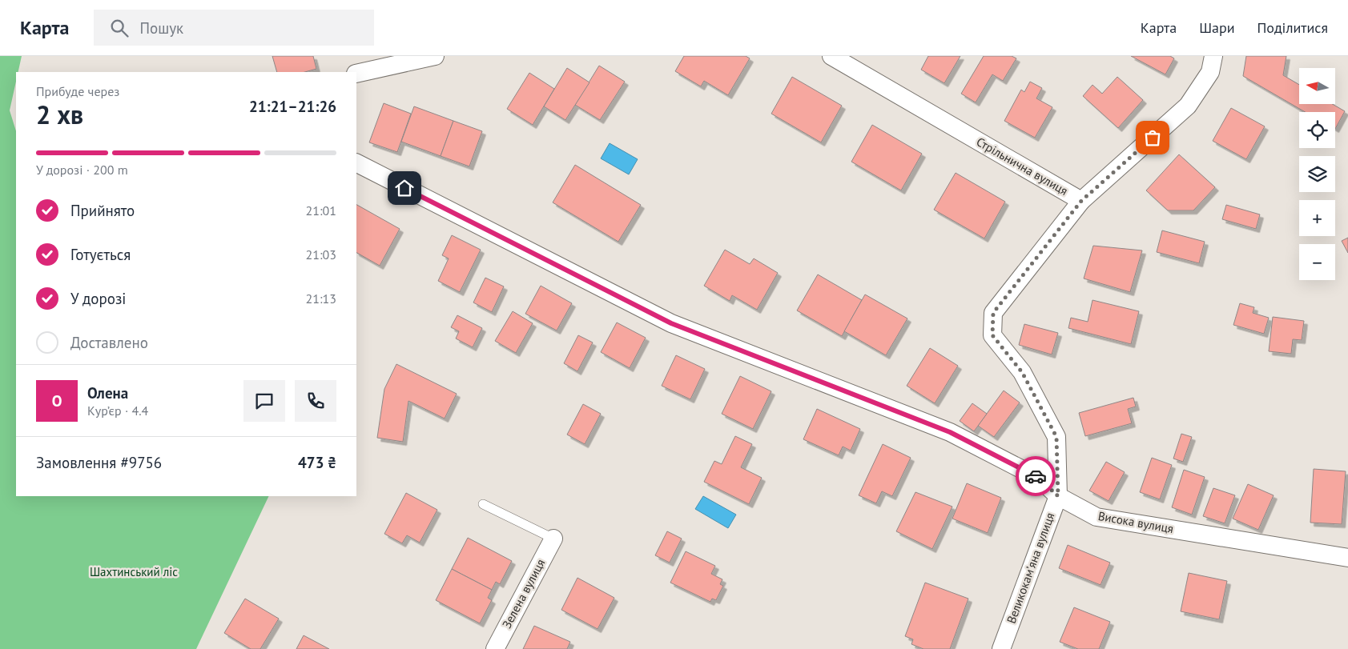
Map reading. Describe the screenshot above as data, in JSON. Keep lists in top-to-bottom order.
{
  "streets": {
    "street": [
      "Стрільнична вулиця",
      "Висока вулиця",
      "Великокамʼяна вулиця",
      "Зелена вулиця"
    ]
  },
  "crossings": [
    ["Стрільнична вулиця", "Великокамʼяна вулиця"],
    ["Висока вулиця", "Великокамʼяна вулиця"]
  ],
  "parks": ["Шахтинський ліс"],
  "north": "left",
  "page": {
    "header": "Карта",
    "search": "Пошук",
    "nav": ["Карта", "Шари", "Поділитися"],
    "map_buttons": ["+", "−"],
    "heading": ["2 хв", "Прибуде через", "21:21–21:26"],
    "panel": [
      "Олена",
      "Кур’єр · 4.4",
      "Замовлення #9756",
      "473 ₴"
    ],
    "bar": "У дорозі · 200 m",
    "list": [
      ["Прийнято", "21:01"],
      ["Готується", "21:03"],
      ["У дорозі", "21:13"],
      "Доставлено"
    ],
    "round": "О"
  }
}
